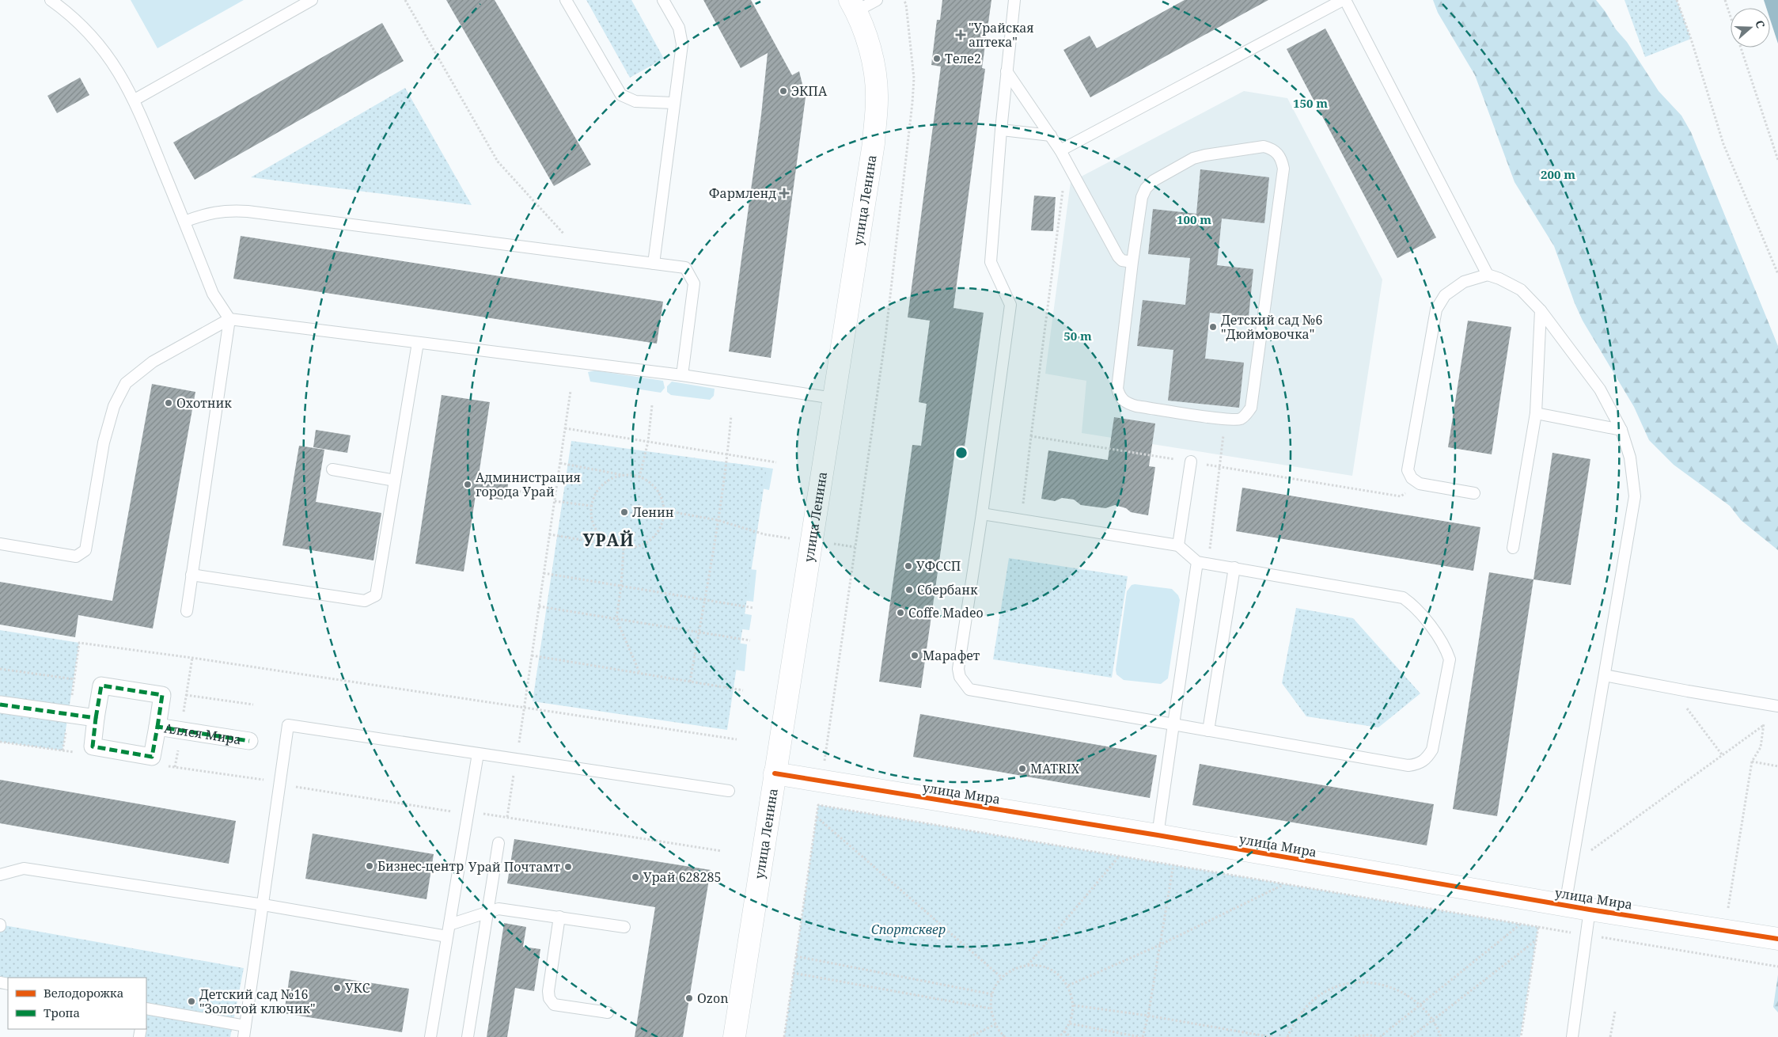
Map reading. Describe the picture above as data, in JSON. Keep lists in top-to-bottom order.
{
  "streets": {
    "main road": ["улица Ленина", "улица Мира"],
    "street": ["Аллея Мира"]
  },
  "crossings": [
    ["улица Ленина", "улица Мира"]
  ],
  "districts": ["УРАЙ"],
  "parks": ["Спортсквер"],
  "places": {
    "health": ["\"Урайская аптека\"", "Фармленд"],
    "other": [
      "Теле2",
      "ЭКПА",
      "Детский сад №6 \"Дюймовочка\"",
      "Охотник",
      "Администрация города Урай",
      "Ленин",
      "УФССП",
      "Сбербанк",
      "Coffe Madeo",
      "Марафет",
      "MATRIX",
      "Бизнес-центр",
      "Урай Почтамт",
      "Урай 628285",
      "УКС",
      "Ozon",
      "Детский сад №16 \"Золотой ключик\""
    ]
  },
  "legend": ["Велодорожка", "Тропа"],
  "north": "right",
  "rings": [
    "150 m",
    "200 m",
    "100 m",
    "50 m"
  ]
}
